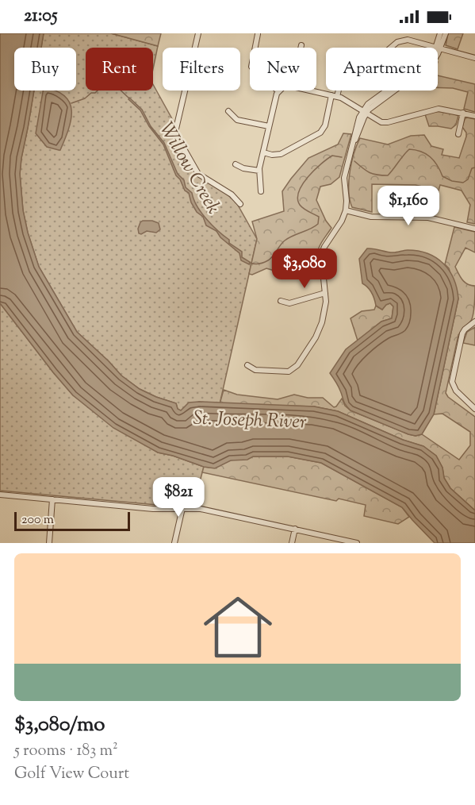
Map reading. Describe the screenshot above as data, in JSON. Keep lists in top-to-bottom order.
{
  "water": ["Willow Creek", "St. Joseph River"],
  "scale_bar": "200 m",
  "page": {
    "status": "21:05",
    "chip": [
      "Buy",
      "Rent",
      "Filters",
      "New",
      "Apartment"
    ],
    "price": ["$1,160", "$3,080", "$821"],
    "scale": "200 m",
    "list": [
      {
        "name": "$3,080/mo",
        "note": "5 rooms · 183 m² · Golf View Court"
      }
    ]
  }
}
